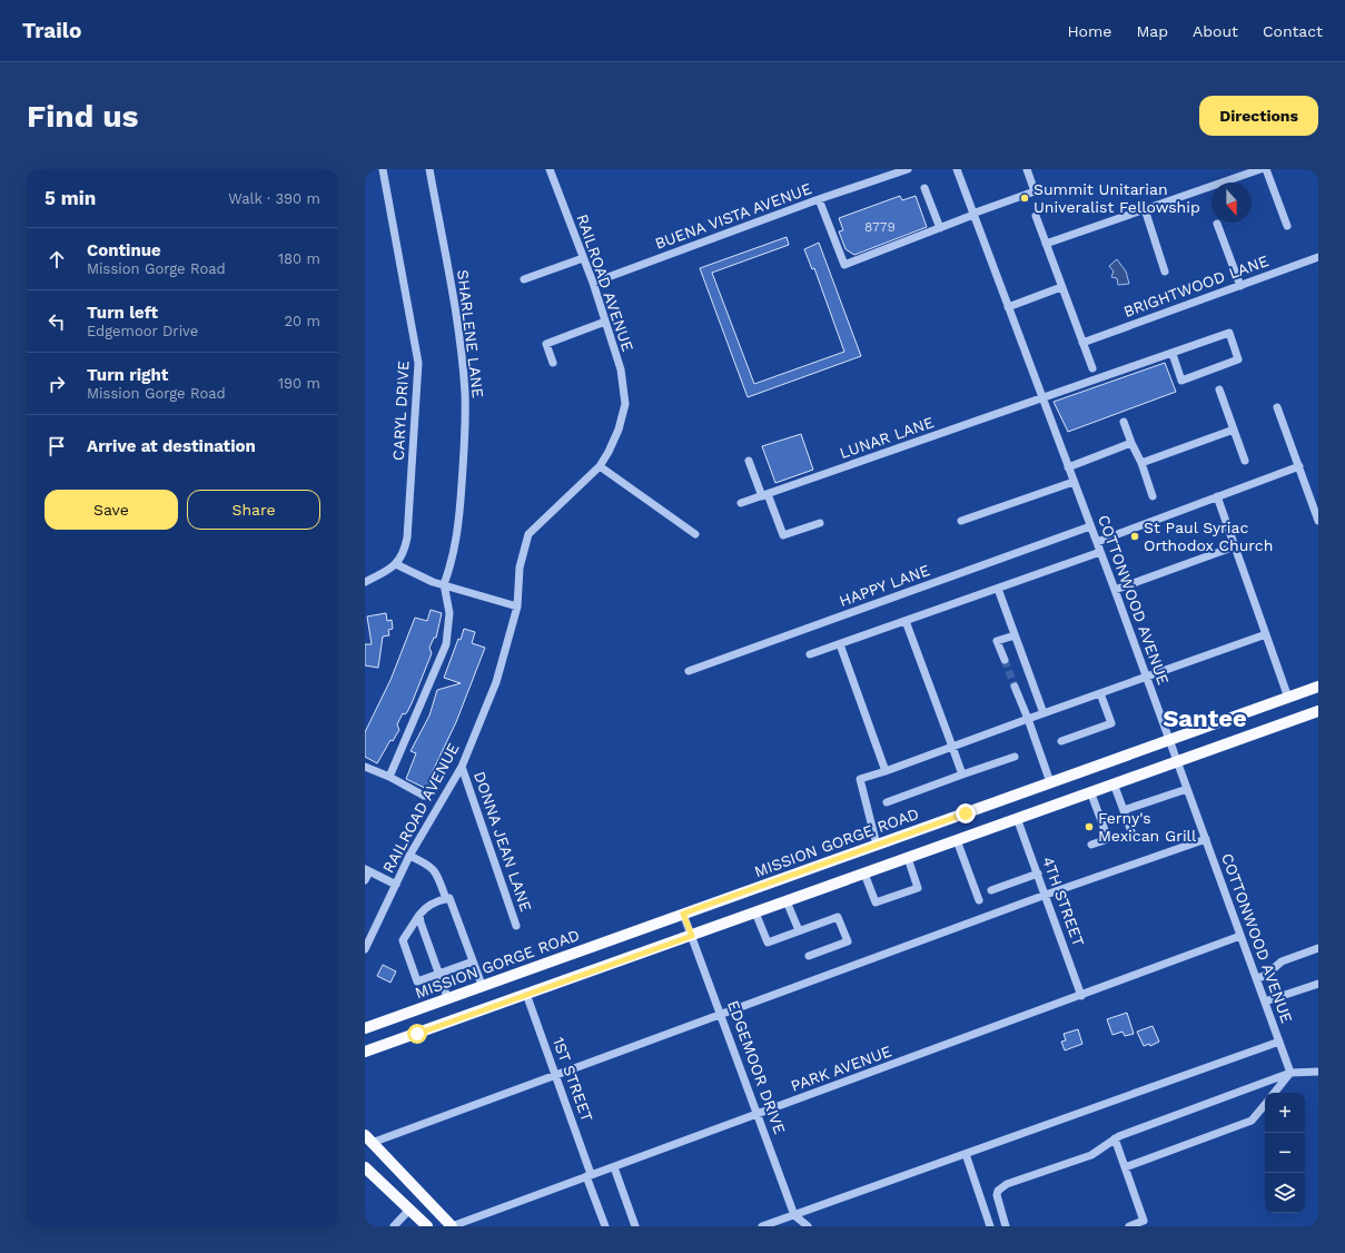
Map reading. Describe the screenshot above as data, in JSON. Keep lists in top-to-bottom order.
{
  "streets": {
    "main road": ["MISSION GORGE ROAD"],
    "street": [
      "BUENA VISTA AVENUE",
      "RAILROAD AVENUE",
      "BRIGHTWOOD LANE",
      "SHARLENE LANE",
      "CARYL DRIVE",
      "LUNAR LANE",
      "HAPPY LANE",
      "COTTONWOOD AVENUE",
      "DONNA JEAN LANE",
      "4TH STREET",
      "EDGEMOOR DRIVE",
      "PARK AVENUE",
      "1ST STREET"
    ]
  },
  "crossings": [
    ["BUENA VISTA AVENUE", "RAILROAD AVENUE"],
    ["RAILROAD AVENUE", "DONNA JEAN LANE"],
    ["LUNAR LANE", "COTTONWOOD AVENUE"],
    ["HAPPY LANE", "COTTONWOOD AVENUE"],
    ["COTTONWOOD AVENUE", "MISSION GORGE ROAD"],
    ["COTTONWOOD AVENUE", "PARK AVENUE"],
    ["MISSION GORGE ROAD", "EDGEMOOR DRIVE"],
    ["4TH STREET", "PARK AVENUE"],
    ["EDGEMOOR DRIVE", "PARK AVENUE"],
    ["PARK AVENUE", "1ST STREET"]
  ],
  "districts": ["Santee"],
  "places": ["Summit Unitarian Univeralist Fellowship", "St Paul Syriac Orthodox Church", "Ferny's Mexican Grill"],
  "house_numbers": ["8779"],
  "north": "bottom",
  "page": {
    "header": "Trailo",
    "nav": [
      "Home",
      "Map",
      "About",
      "Contact"
    ],
    "buttons": [
      "Directions",
      ["Save", "Share"]
    ],
    "title": "Find us",
    "heading": ["5 min", "Walk · 390 m"],
    "list": [
      ["Continue", "Mission Gorge Road", "180 m"],
      ["Turn left", "Edgemoor Drive", "20 m"],
      ["Turn right", "Mission Gorge Road", "190 m"],
      "Arrive at destination"
    ],
    "map_buttons": ["+", "−"]
  }
}
